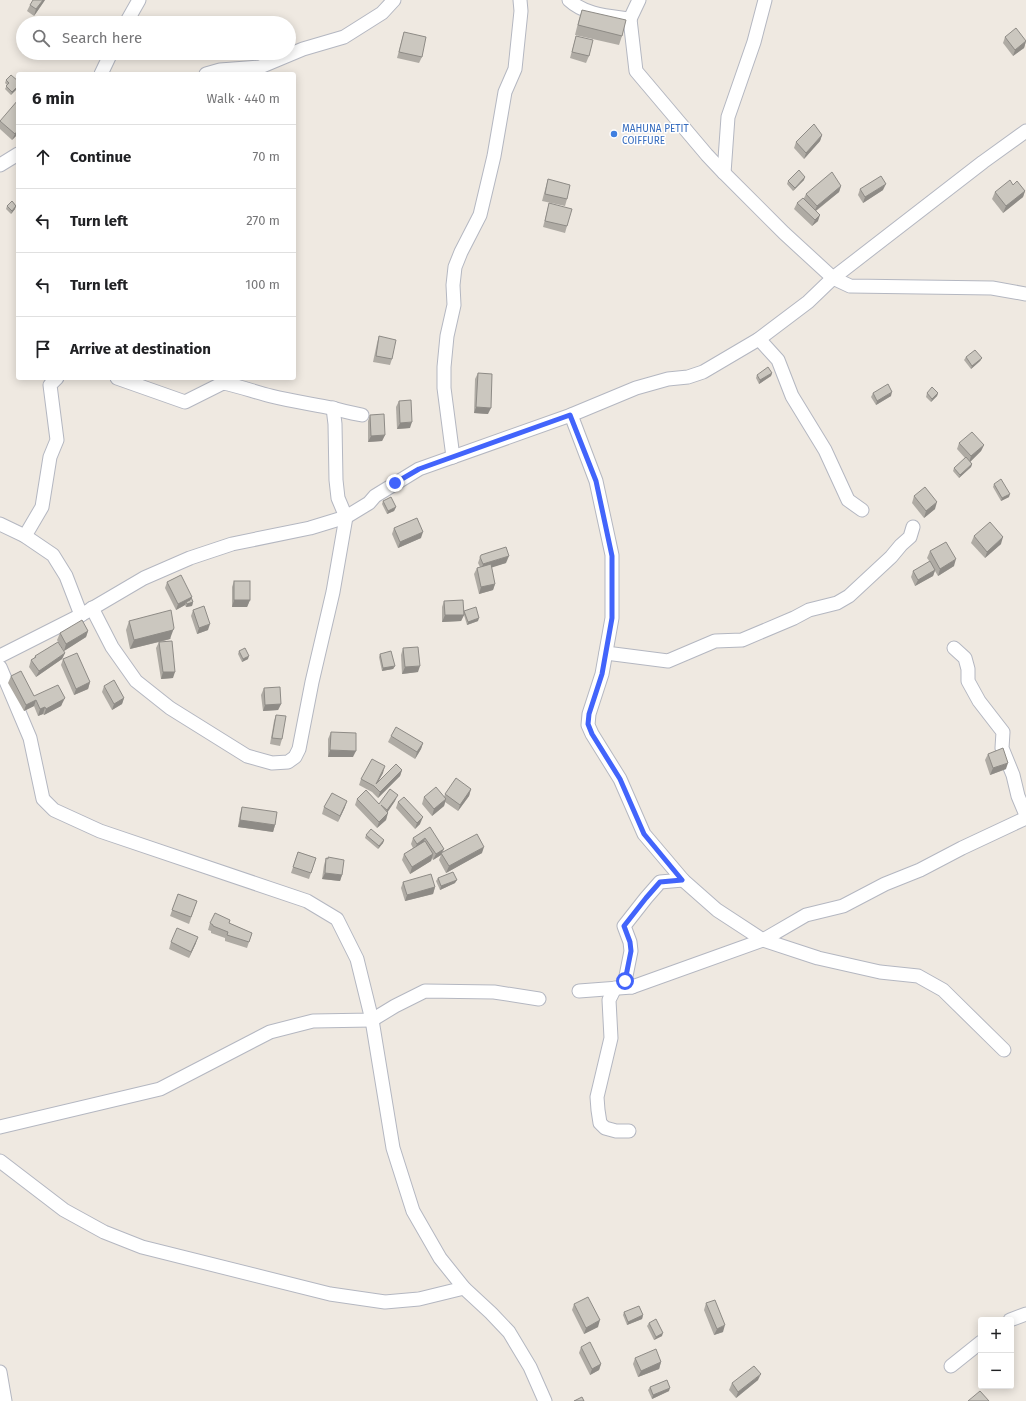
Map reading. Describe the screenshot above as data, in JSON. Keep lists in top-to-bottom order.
{
  "places": ["MAHUNA PETIT COIFFURE"],
  "page": {
    "search": "Search here",
    "heading": ["6 min", "Walk · 440 m"],
    "list": [
      ["Continue", "70 m"],
      ["Turn left", "270 m"],
      ["Turn left", "100 m"],
      "Arrive at destination"
    ],
    "map_buttons": ["+", "−"]
  }
}
